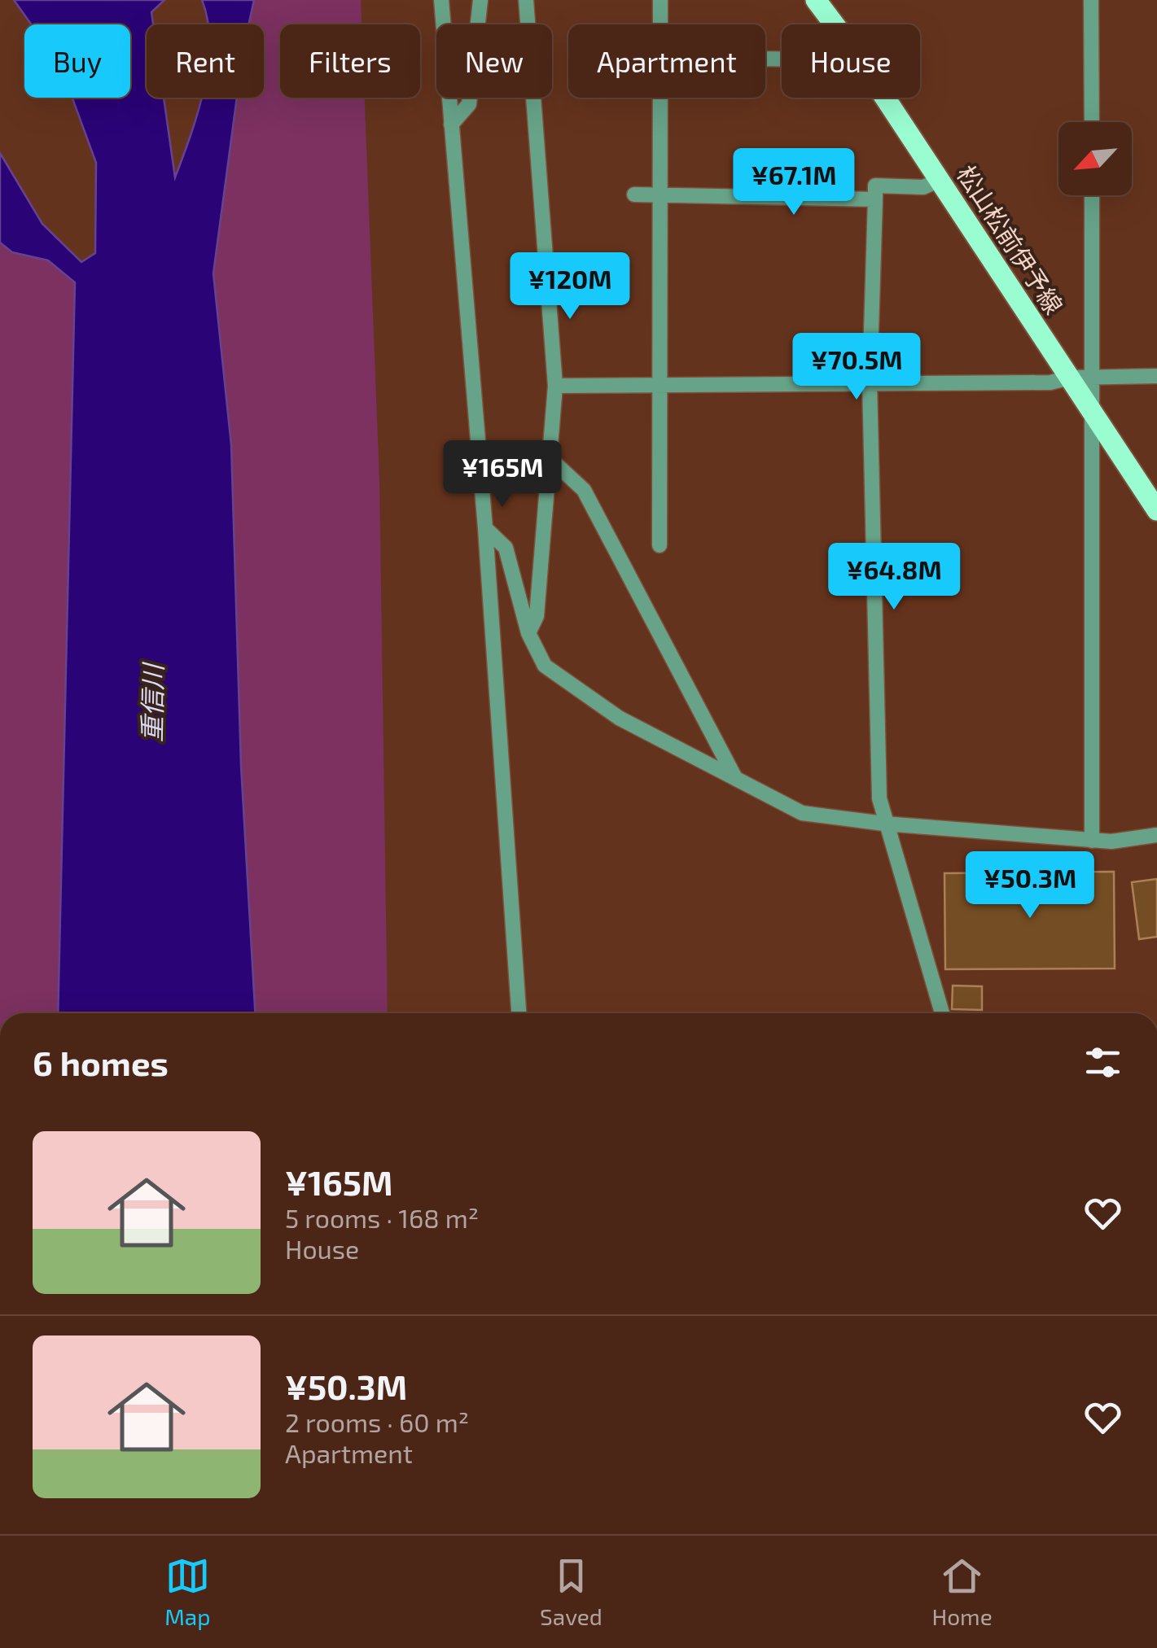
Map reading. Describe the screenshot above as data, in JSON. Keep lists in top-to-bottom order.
{
  "streets": {
    "main road": ["松山松前伊予線"]
  },
  "water": ["重信川"],
  "north": "bottom left",
  "page": {
    "chip": [
      "Buy",
      "Rent",
      "Filters",
      "New",
      "Apartment",
      "House"
    ],
    "price": [
      "¥67.1M",
      "¥120M",
      "¥70.5M",
      "¥165M",
      "¥64.8M",
      "¥50.3M"
    ],
    "heading": "6 homes",
    "list": [
      {
        "name": "¥165M",
        "note": "5 rooms · 168 m² · House"
      },
      {
        "name": "¥50.3M",
        "note": "2 rooms · 60 m² · Apartment"
      }
    ],
    "tabs": ["Map", "Saved", "Home"]
  }
}
